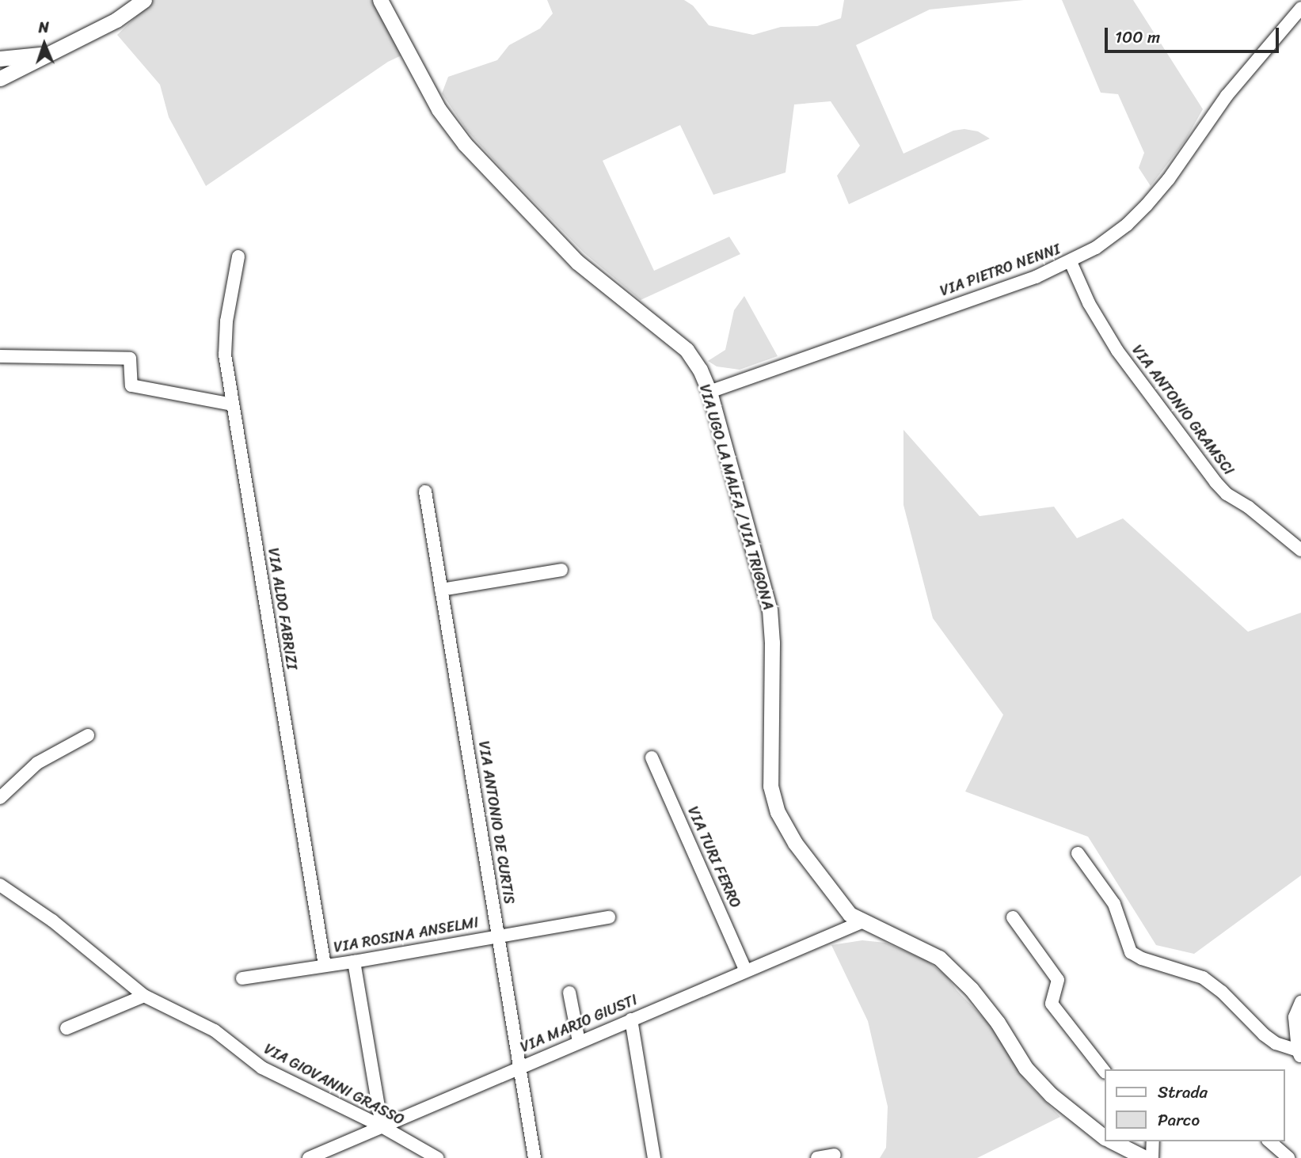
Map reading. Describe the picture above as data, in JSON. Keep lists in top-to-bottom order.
{
  "streets": {
    "street": [
      "VIA PIETRO NENNI",
      "VIA ANTONIO GRAMSCI",
      "VIA UGO LA MALFA / VIA TRIGONA",
      "VIA ALDO FABRIZI",
      "VIA ANTONIO DE CURTIS",
      "VIA TURI FERRO",
      "VIA ROSINA ANSELMI",
      "VIA MARIO GIUSTI",
      "VIA GIOVANNI GRASSO"
    ]
  },
  "crossings": [
    ["VIA PIETRO NENNI", "VIA ANTONIO GRAMSCI"],
    ["VIA PIETRO NENNI", "VIA UGO LA MALFA / VIA TRIGONA"],
    ["VIA UGO LA MALFA / VIA TRIGONA", "VIA MARIO GIUSTI"],
    ["VIA ALDO FABRIZI", "VIA ROSINA ANSELMI"],
    ["VIA ANTONIO DE CURTIS", "VIA ROSINA ANSELMI"],
    ["VIA ANTONIO DE CURTIS", "VIA MARIO GIUSTI"],
    ["VIA TURI FERRO", "VIA MARIO GIUSTI"],
    ["VIA MARIO GIUSTI", "VIA GIOVANNI GRASSO"]
  ],
  "legend": ["Strada", "Parco"],
  "scale_bar": "100 m",
  "north": "top"
}
